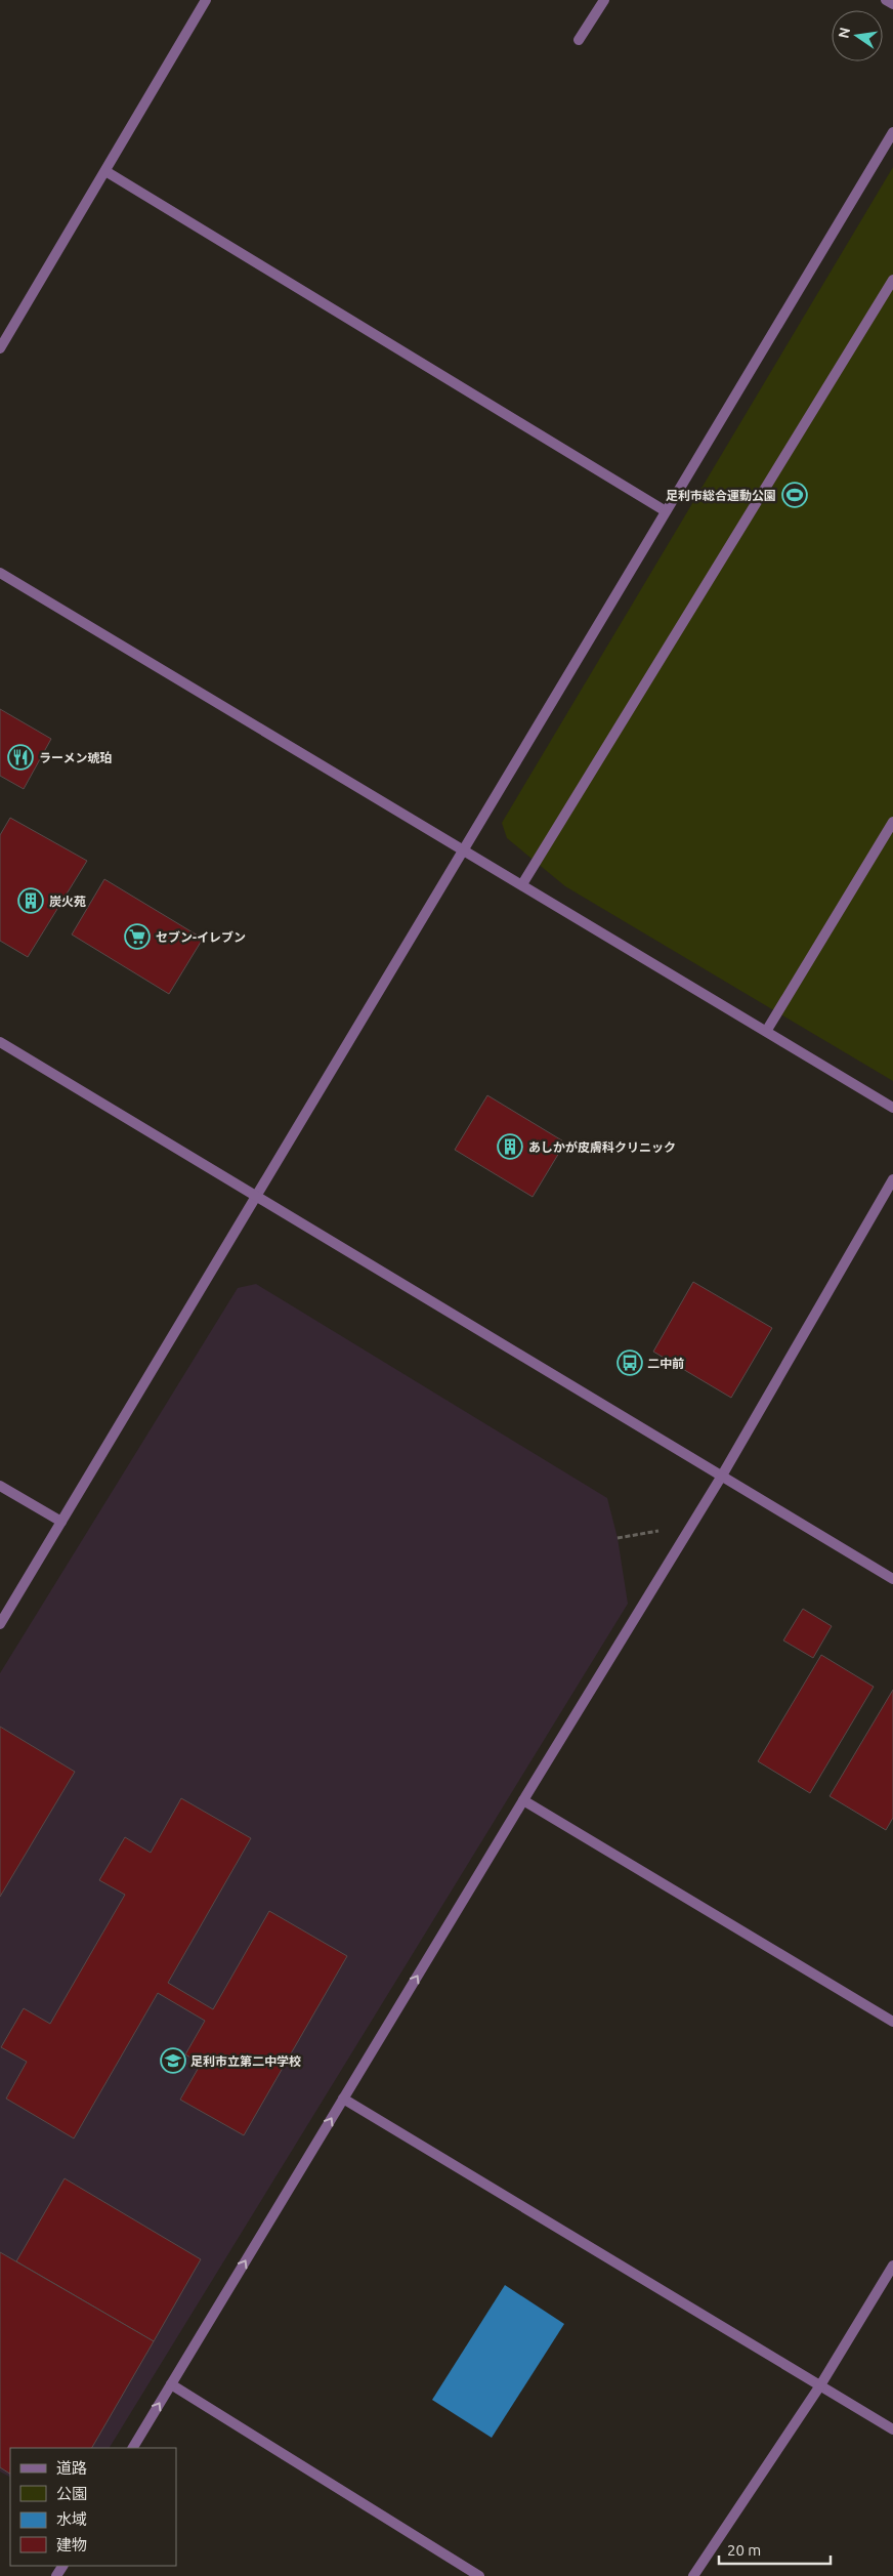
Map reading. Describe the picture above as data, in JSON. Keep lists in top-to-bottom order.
{
  "places": {
    "sports": ["足利市総合運動公園"],
    "restaurant": ["ラーメン琥珀"],
    "building": ["炭火苑", "あしかが皮膚科クリニック"],
    "supermarket": ["セブン-イレブン"],
    "bus stop": ["二中前"],
    "school or university": ["足利市立第二中学校"]
  },
  "legend": [
    "道路",
    "公園",
    "水域",
    "建物"
  ],
  "scale_bar": "20 m",
  "north": "left"
}
